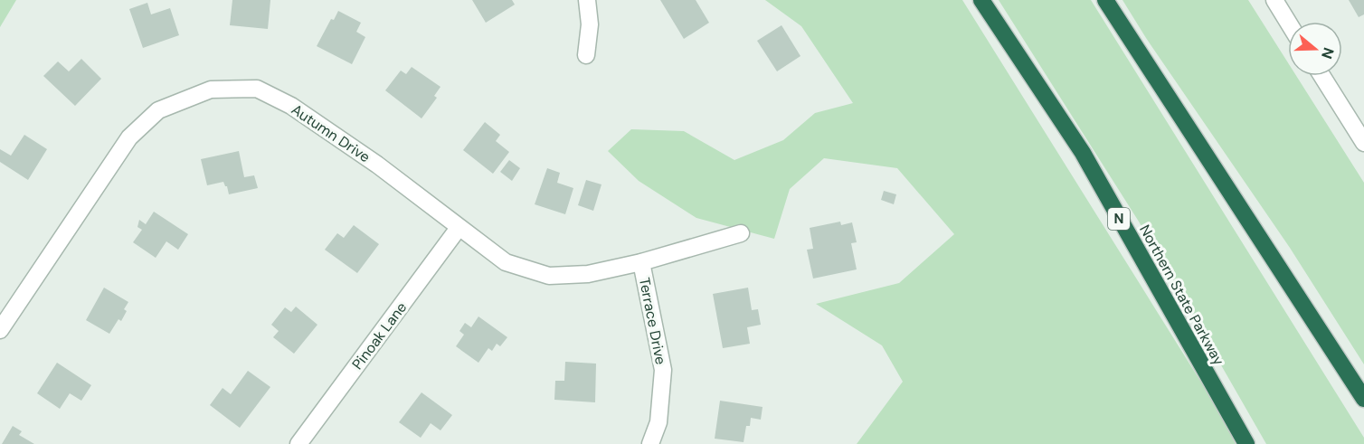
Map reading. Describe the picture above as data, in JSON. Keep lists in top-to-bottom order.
{
  "streets": {
    "highway": ["N", "Northern State Parkway"],
    "street": ["Autumn Drive", "Terrace Drive", "Pinoak Lane"]
  },
  "crossings": [
    ["Autumn Drive", "Terrace Drive"],
    ["Autumn Drive", "Pinoak Lane"]
  ],
  "north": "right"
}
